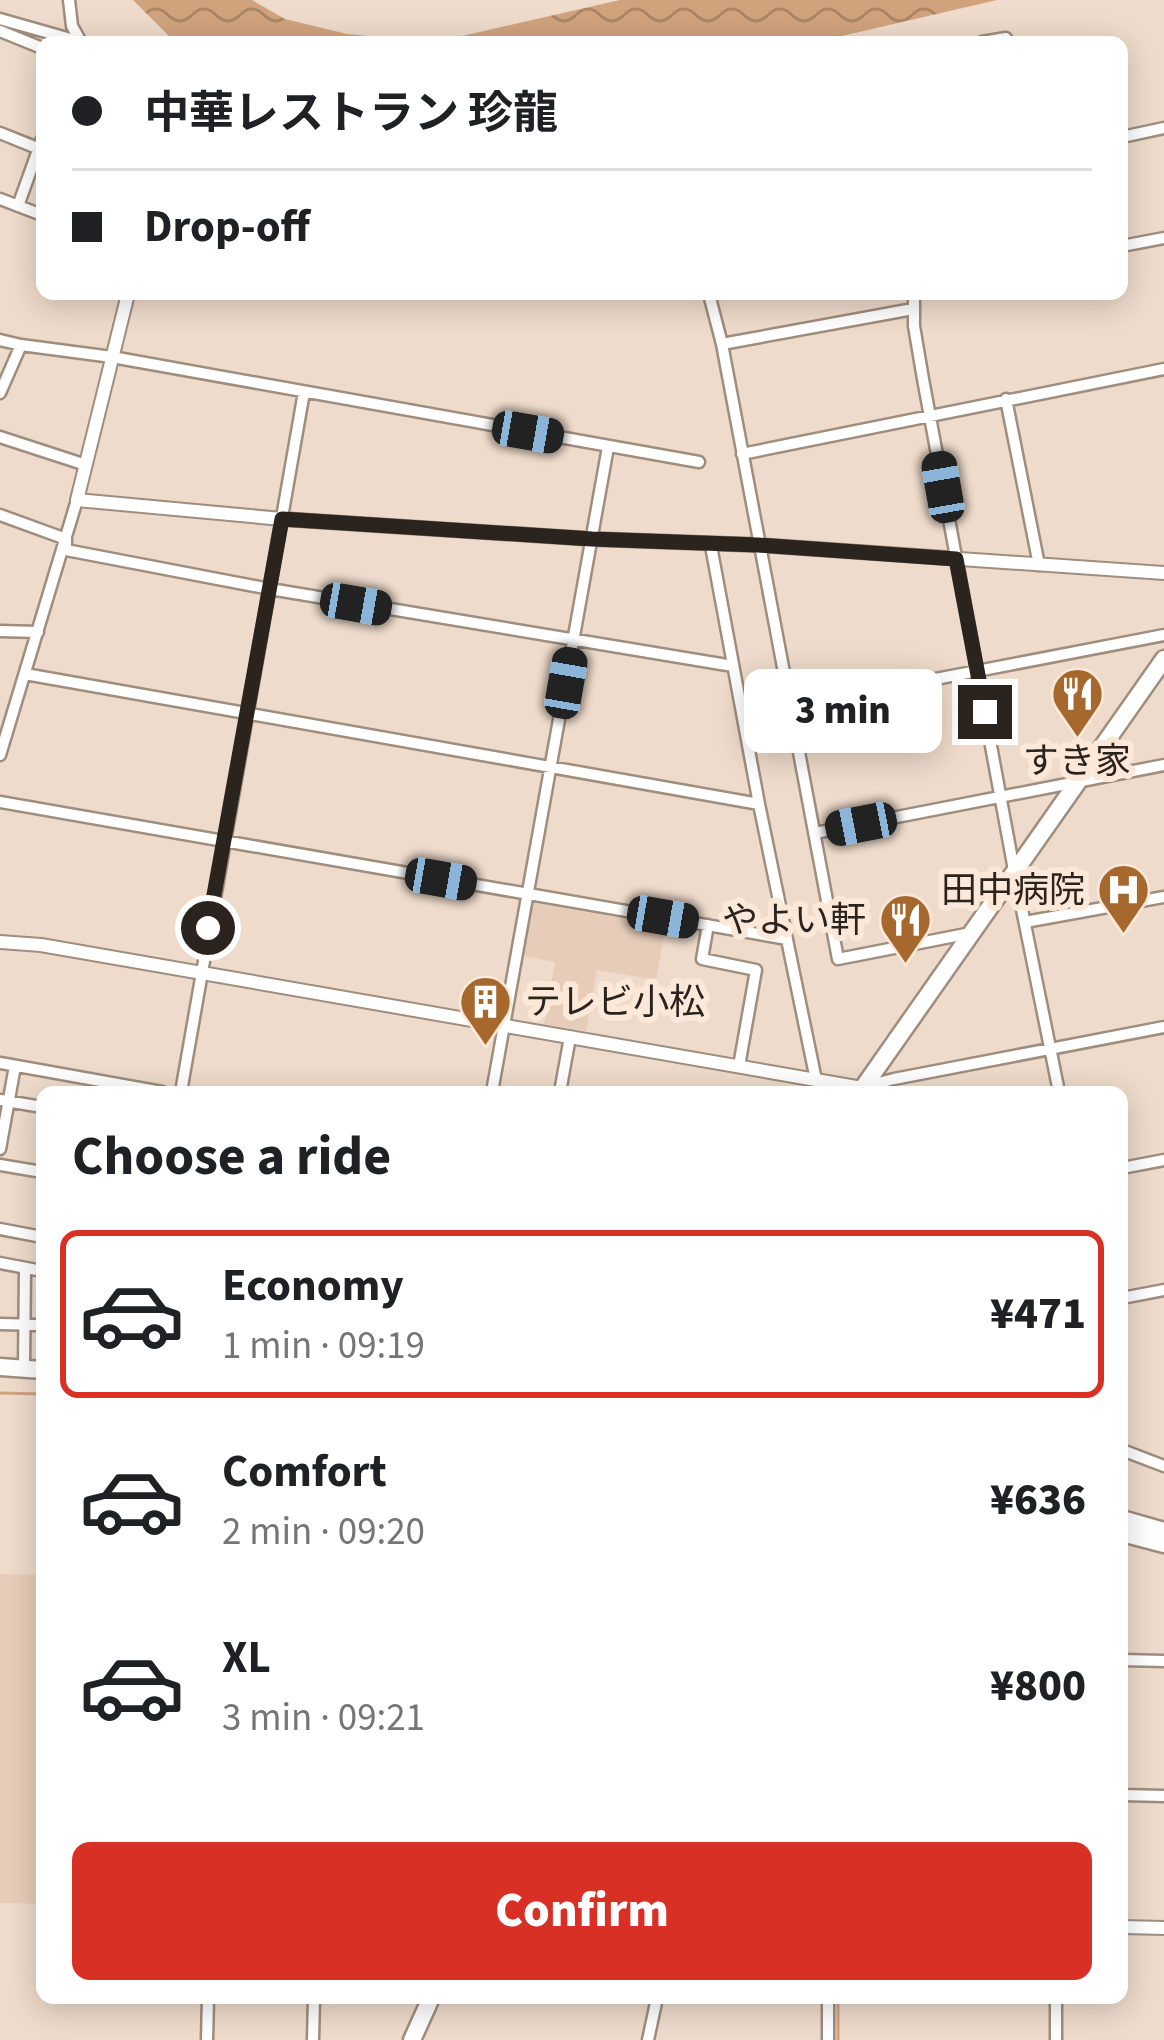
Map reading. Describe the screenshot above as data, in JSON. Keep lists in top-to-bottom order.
{
  "places": {
    "restaurant": ["すき家", "やよい軒"],
    "hospital": ["田中病院"],
    "building": ["テレビ小松"]
  },
  "page": {
    "banner": ["中華レストラン 珍龍", "Drop-off"],
    "bubble": "3 min",
    "heading": "Choose a ride",
    "list": [
      {
        "name": "Economy",
        "note": "1 min · 09:19",
        "value": "¥471"
      },
      {
        "name": "Comfort",
        "note": "2 min · 09:20",
        "value": "¥636"
      },
      {
        "name": "XL",
        "note": "3 min · 09:21",
        "value": "¥800"
      }
    ],
    "buttons": "Confirm"
  }
}
